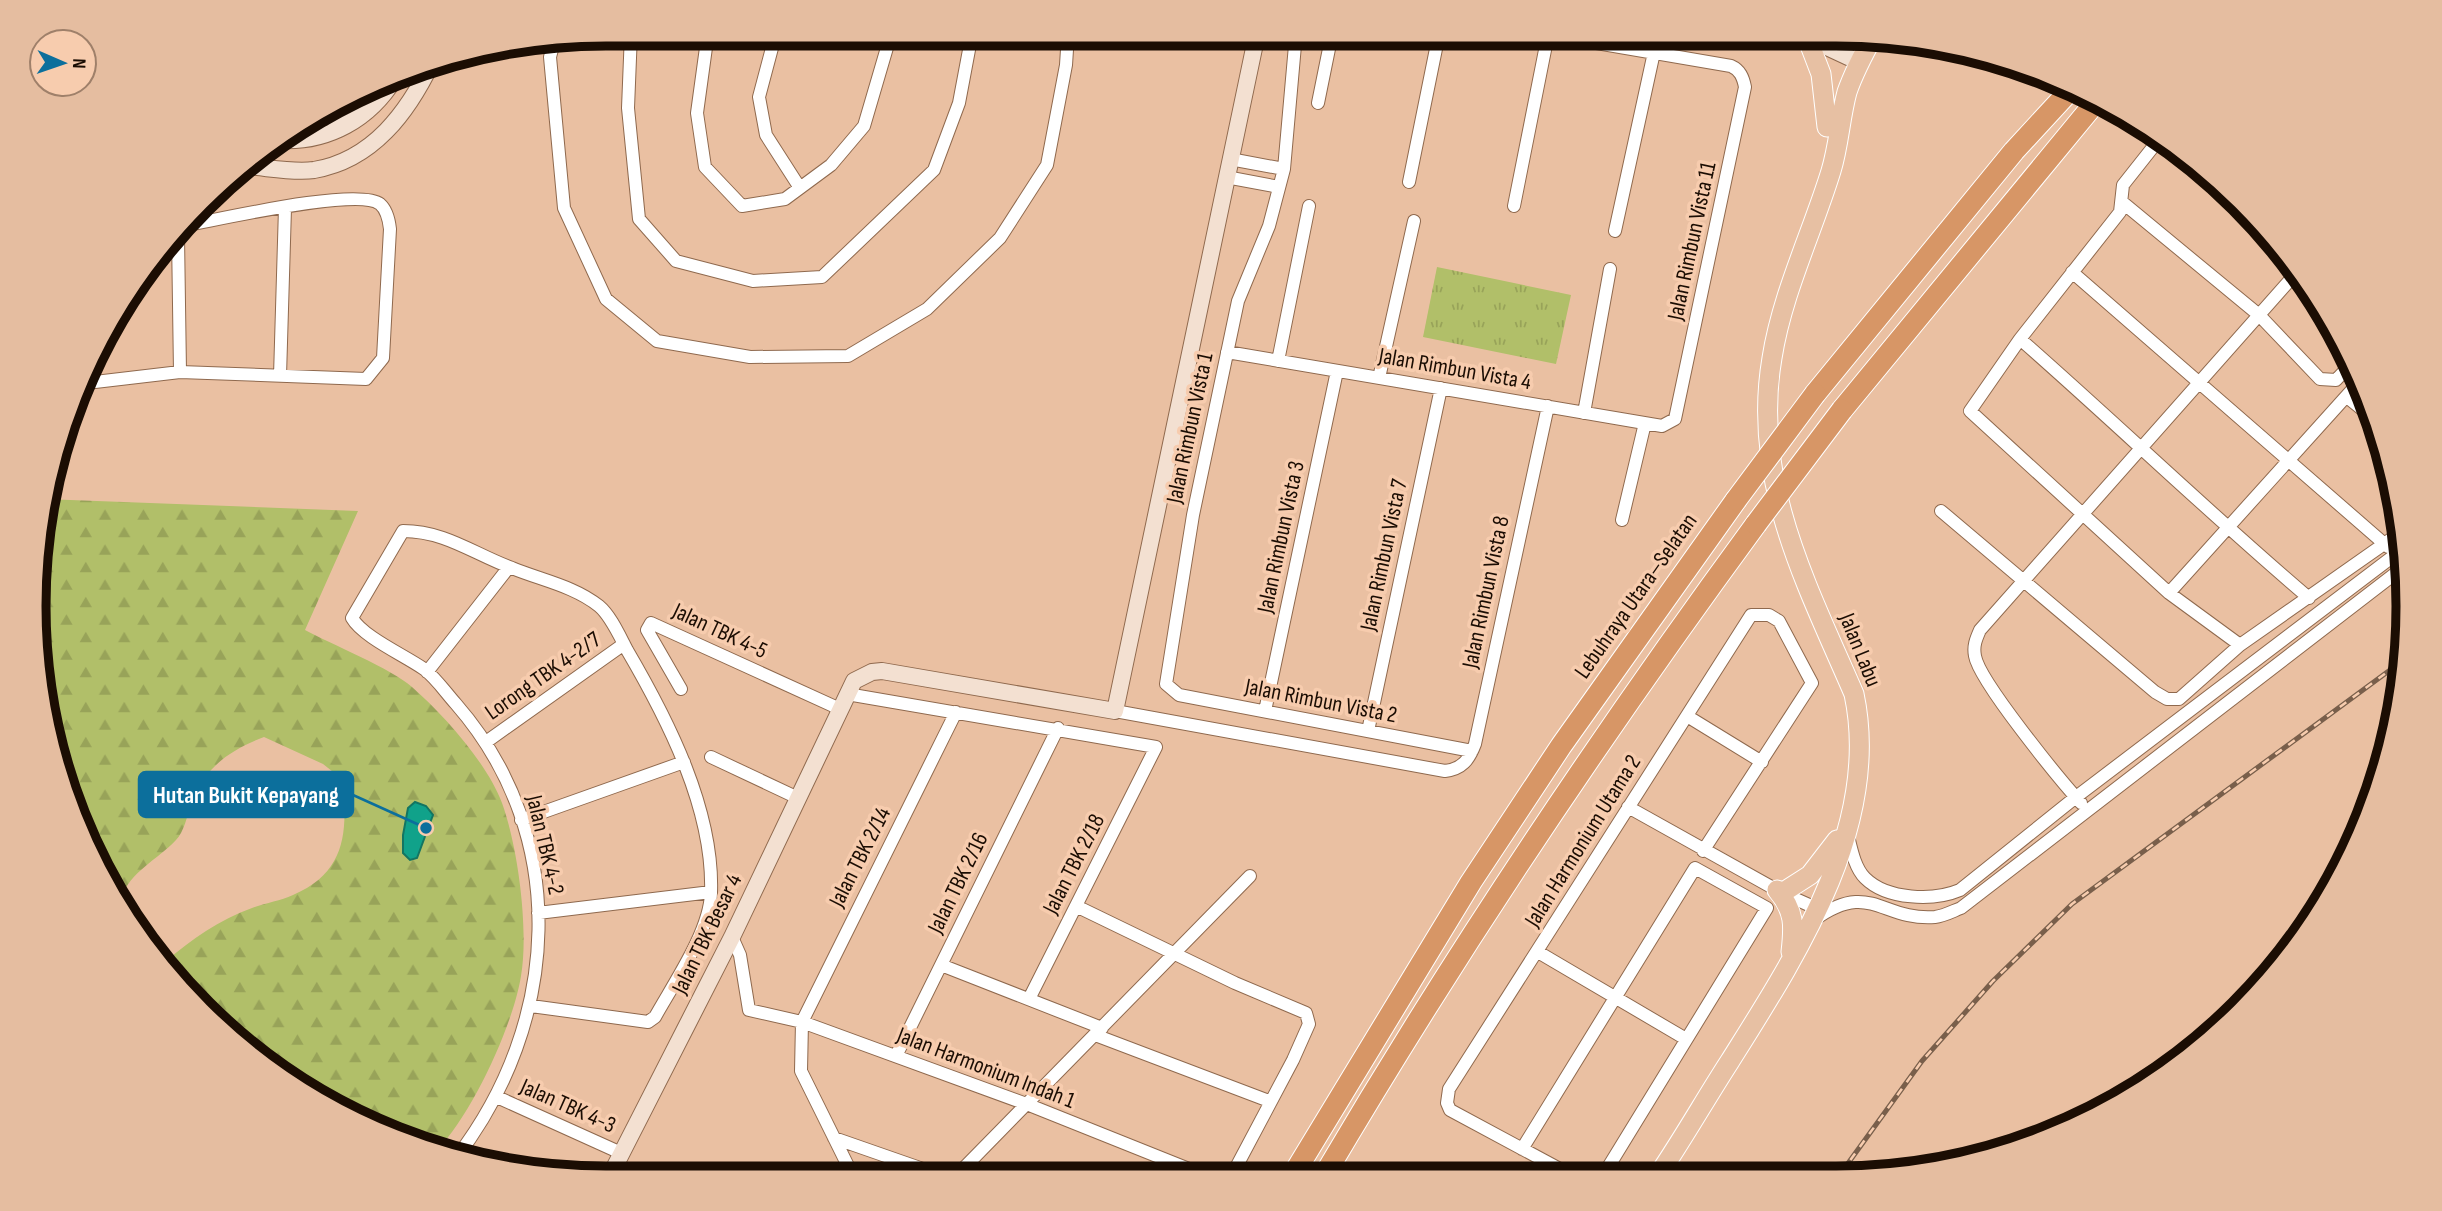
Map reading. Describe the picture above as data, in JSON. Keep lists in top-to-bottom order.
{
  "streets": {
    "highway": ["Lebuhraya Utara–Selatan"],
    "main road": ["Jalan Labu"],
    "street": [
      "Jalan Rimbun Vista 11",
      "Jalan Rimbun Vista 4",
      "Jalan Rimbun Vista 1",
      "Jalan Rimbun Vista 3",
      "Jalan Rimbun Vista 7",
      "Jalan Rimbun Vista 8",
      "Jalan TBK 4-5",
      "Lorong TBK 4-2/7",
      "Jalan Rimbun Vista 2",
      "Jalan Harmonium Utama 2",
      "Jalan TBK 4-2",
      "Jalan TBK 2/14",
      "Jalan TBK 2/18",
      "Jalan TBK 2/16",
      "Jalan TBK Besar 4",
      "Jalan Harmonium Indah 1",
      "Jalan TBK 4-3"
    ]
  },
  "crossings": [
    ["Jalan Rimbun Vista 11", "Jalan Rimbun Vista 4"],
    ["Jalan Rimbun Vista 4", "Jalan Rimbun Vista 1"],
    ["Jalan Rimbun Vista 4", "Jalan Rimbun Vista 3"],
    ["Jalan Rimbun Vista 4", "Jalan Rimbun Vista 7"],
    ["Jalan Rimbun Vista 4", "Jalan Rimbun Vista 8"],
    ["Jalan Rimbun Vista 1", "Jalan Rimbun Vista 2"],
    ["Jalan Rimbun Vista 3", "Jalan Rimbun Vista 2"],
    ["Jalan Rimbun Vista 7", "Jalan Rimbun Vista 2"],
    ["Jalan Rimbun Vista 8", "Jalan Rimbun Vista 2"],
    ["Jalan TBK 4-5", "Jalan TBK Besar 4"],
    ["Lorong TBK 4-2/7", "Jalan TBK 4-2"],
    ["Jalan TBK 4-2", "Jalan TBK 4-3"],
    ["Jalan TBK 2/14", "Jalan Harmonium Indah 1"],
    ["Jalan TBK 2/18", "Jalan TBK 2/16"],
    ["Jalan TBK 2/16", "Jalan Harmonium Indah 1"],
    ["Jalan TBK Besar 4", "Jalan Harmonium Indah 1"],
    ["Jalan TBK Besar 4", "Jalan TBK 4-3"]
  ],
  "places": ["Hutan Bukit Kepayang"],
  "north": "right"
}
